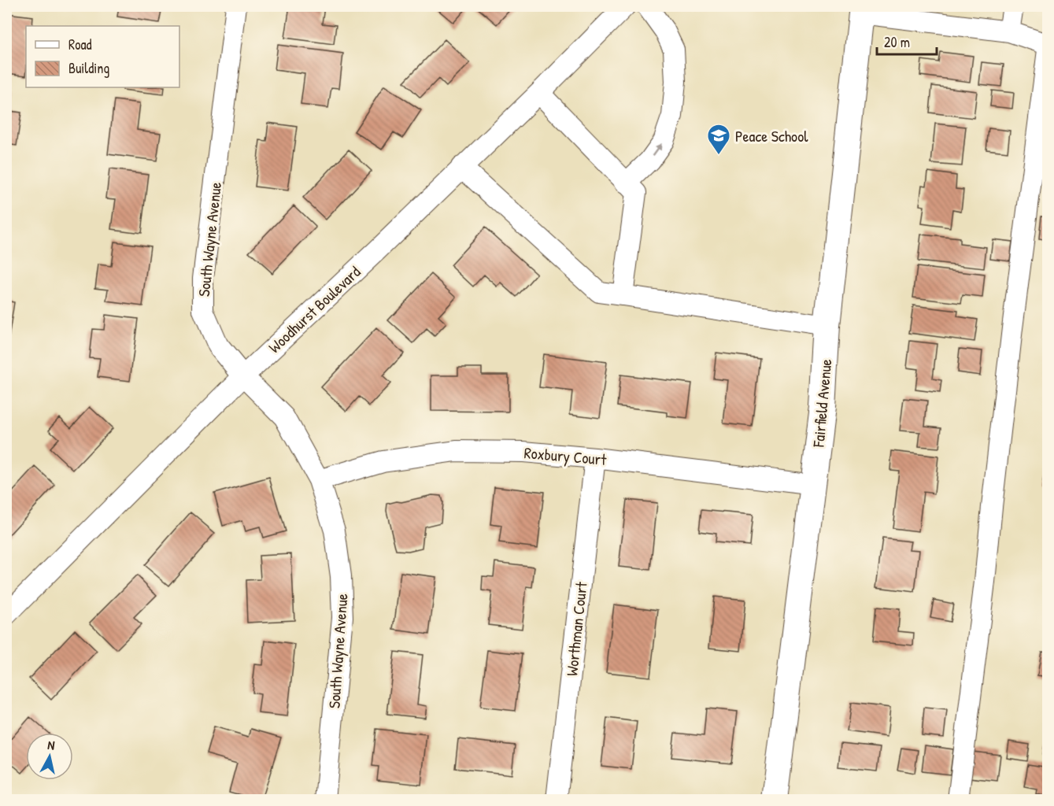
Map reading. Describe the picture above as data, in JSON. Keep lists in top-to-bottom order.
{
  "streets": {
    "main road": ["Fairfield Avenue"],
    "street": [
      "South Wayne Avenue",
      "Woodhurst Boulevard",
      "Roxbury Court",
      "Worthman Court"
    ]
  },
  "crossings": [
    ["South Wayne Avenue", "Woodhurst Boulevard"],
    ["South Wayne Avenue", "Roxbury Court"],
    ["Fairfield Avenue", "Roxbury Court"],
    ["Roxbury Court", "Worthman Court"]
  ],
  "places": {
    "school or university": ["Peace School"]
  },
  "legend": ["Road", "Building"],
  "scale_bar": "20 m",
  "north": "top"
}
